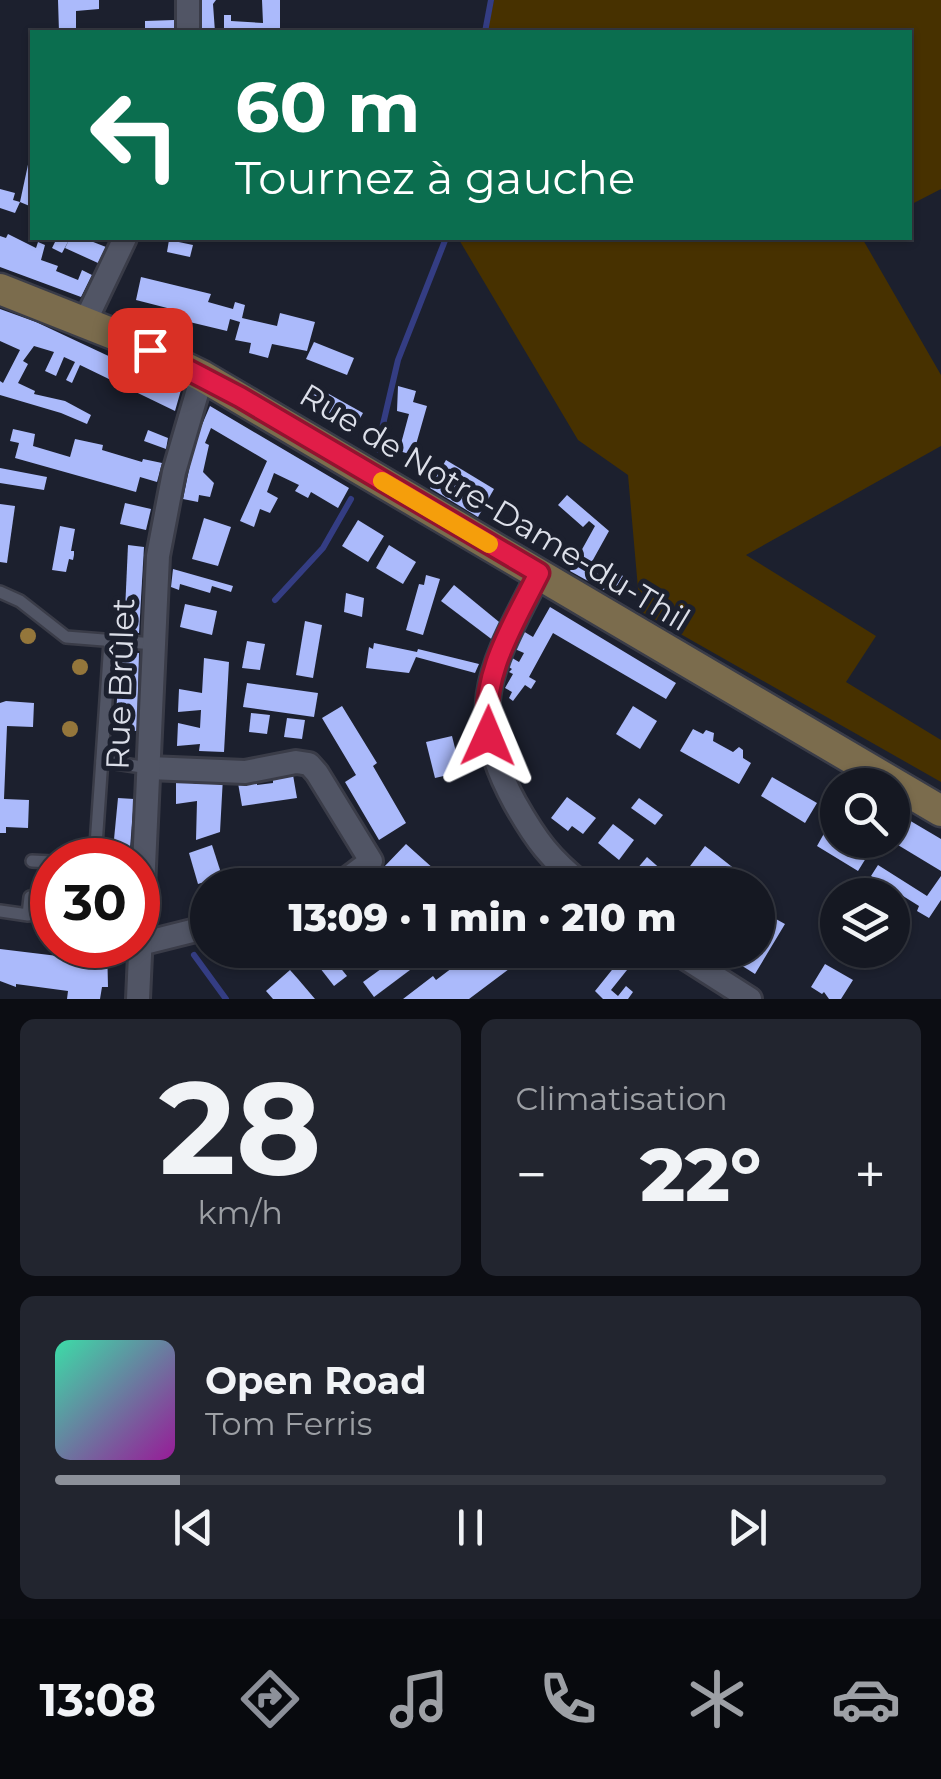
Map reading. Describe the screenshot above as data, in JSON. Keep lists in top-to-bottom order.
{
  "streets": {
    "main road": ["Rue de Notre-Dame-du-Thil"],
    "street": ["Rue Brûlet"]
  },
  "crossings": [
    ["Rue de Notre-Dame-du-Thil", "Rue Brûlet"]
  ],
  "page": {
    "turn": ["60 m", "Tournez à gauche"],
    "limit": "30",
    "trip": "13:09 · 1 min · 210 m",
    "tile": [
      ["28", "km/h"],
      "Climatisation"
    ],
    "heat": ["−", "22°", "+"],
    "song": ["Open Road", "Tom Ferris"],
    "tabs": "13:08"
  }
}
